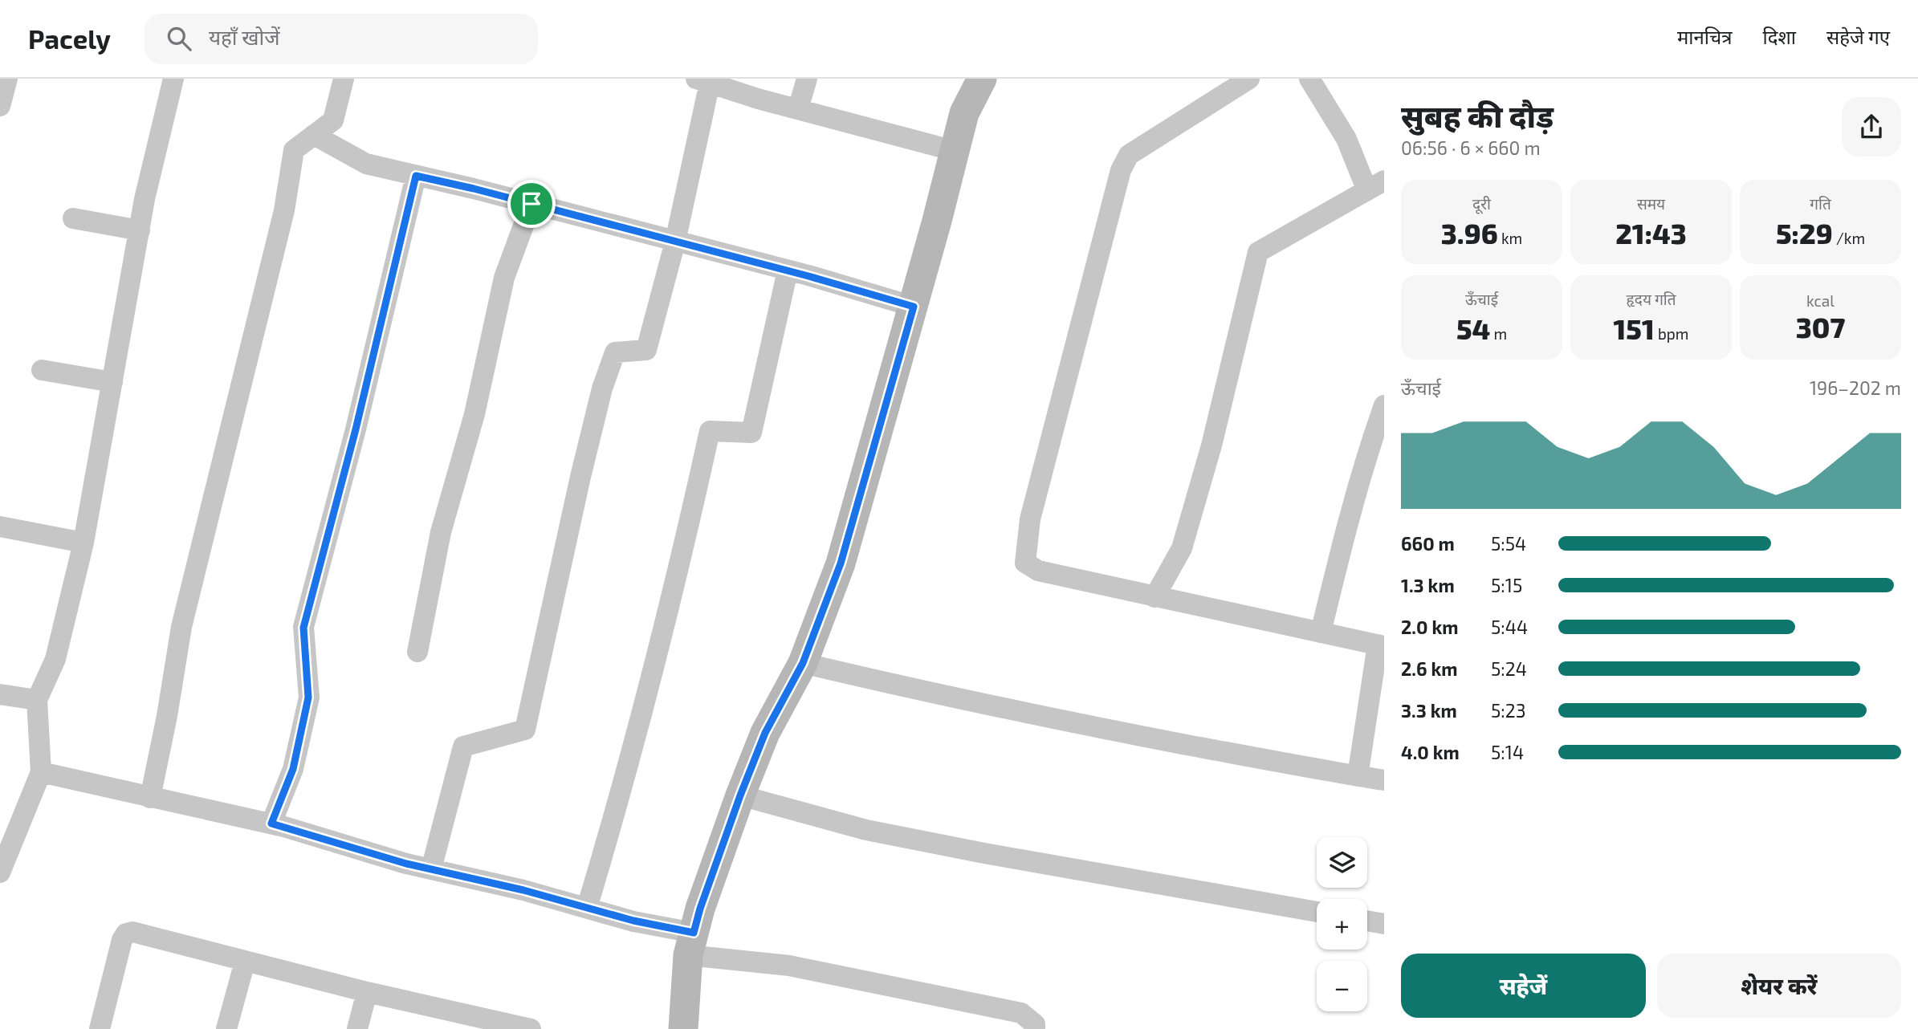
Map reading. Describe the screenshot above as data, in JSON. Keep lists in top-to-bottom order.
{
  "page": {
    "header": "Pacely",
    "search": "यहाँ खोजें",
    "nav": ["मानचित्र", "दिशा", "सहेजे गए"],
    "heading": ["सुबह की दौड़", "06:56 · 6 × 660 m"],
    "stats": [
      ["दूरी", "3.96 km"],
      ["समय", "21:43"],
      ["गति", "5:29 /km"],
      ["ऊँचाई", "54 m"],
      ["हृदय गति", "151 bpm"],
      ["kcal", "307"]
    ],
    "chart": ["ऊँचाई", "196–202 m"],
    "list": [
      {
        "name": "660 m",
        "note": "5:54"
      },
      {
        "name": "1.3 km",
        "note": "5:15"
      },
      {
        "name": "2.0 km",
        "note": "5:44"
      },
      {
        "name": "2.6 km",
        "note": "5:24"
      },
      {
        "name": "3.3 km",
        "note": "5:23"
      },
      {
        "name": "4.0 km",
        "note": "5:14"
      }
    ],
    "map_buttons": ["+", "−"],
    "buttons": ["सहेजें", "शेयर करें"]
  }
}
